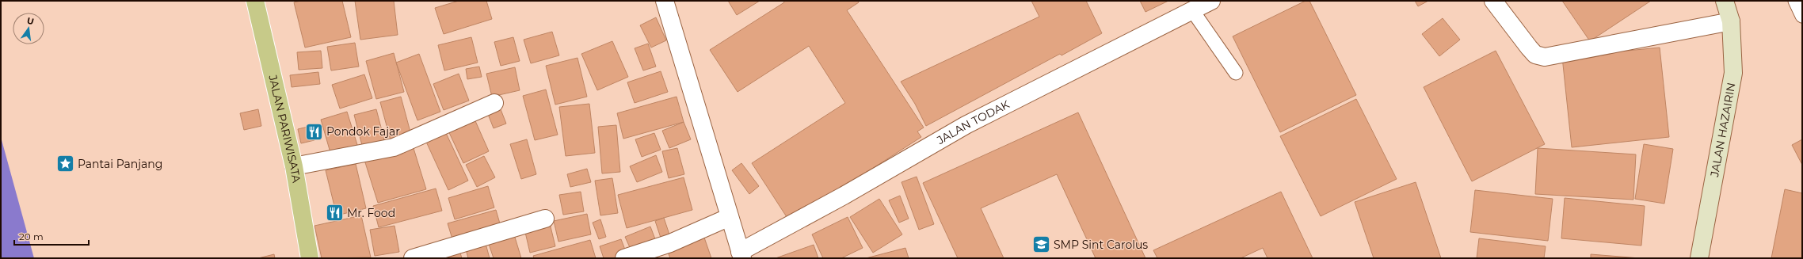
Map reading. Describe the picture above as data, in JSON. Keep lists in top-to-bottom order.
{
  "streets": {
    "main road": ["JALAN PARIWISATA", "JALAN HAZAIRIN"],
    "street": ["JALAN TODAK"]
  },
  "places": {
    "restaurant": ["Pondok Fajar", "Mr. Food"],
    "place": ["Pantai Panjang"],
    "school or university": ["SMP Sint Carolus"]
  },
  "scale_bar": "20 m",
  "north": "top"
}
